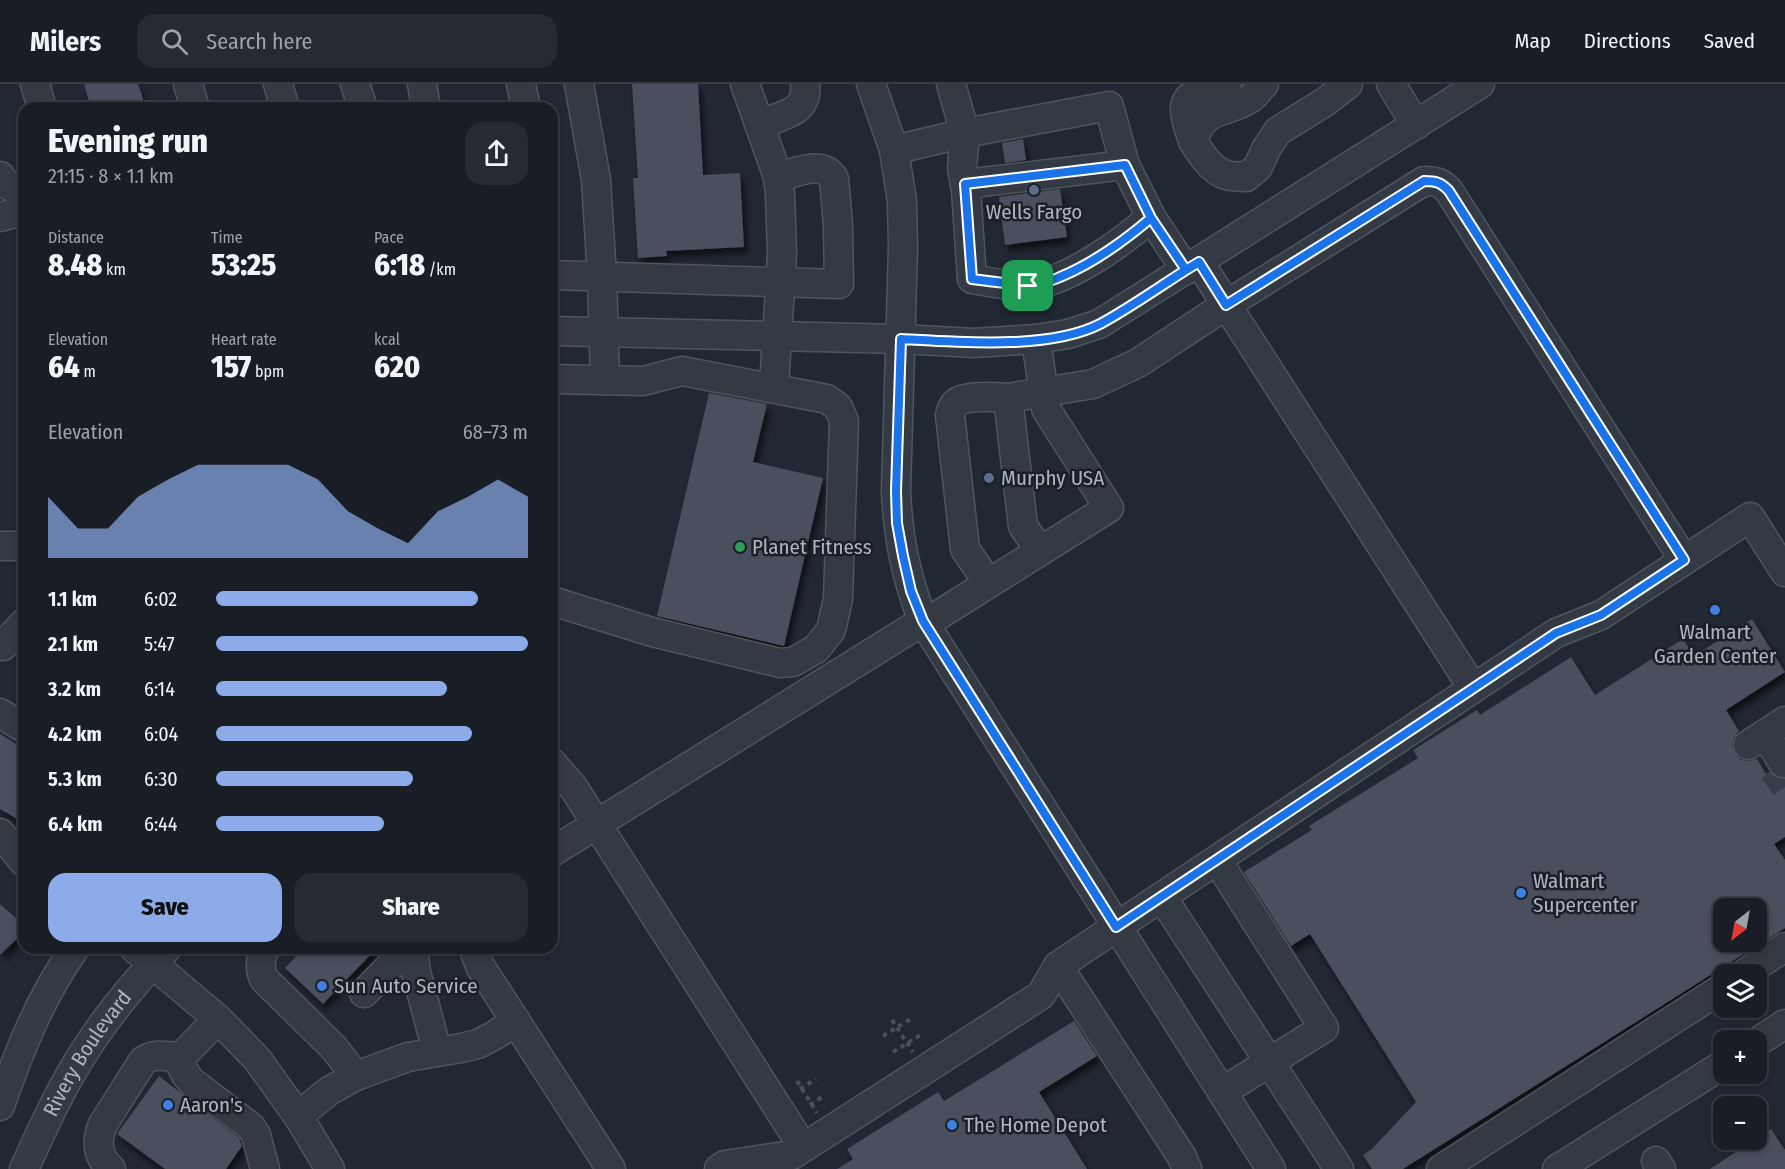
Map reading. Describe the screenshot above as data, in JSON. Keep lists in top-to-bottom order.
{
  "streets": {
    "street": ["Rivery Boulevard"]
  },
  "places": [
    "Wells Fargo",
    "Murphy USA",
    "Planet Fitness",
    "Walmart Garden Center",
    "Walmart Supercenter",
    "Sun Auto Service",
    "Aaron's",
    "The Home Depot"
  ],
  "north": "bottom left",
  "page": {
    "header": "Milers",
    "search": "Search here",
    "nav": ["Map", "Directions", "Saved"],
    "heading": ["Evening run", "21:15 · 8 × 1.1 km"],
    "stats": [
      ["Distance", "8.48 km"],
      ["Time", "53:25"],
      ["Pace", "6:18 /km"],
      ["Elevation", "64 m"],
      ["Heart rate", "157 bpm"],
      ["kcal", "620"]
    ],
    "chart": ["Elevation", "68–73 m"],
    "list": [
      {
        "name": "1.1 km",
        "note": "6:02"
      },
      {
        "name": "2.1 km",
        "note": "5:47"
      },
      {
        "name": "3.2 km",
        "note": "6:14"
      },
      {
        "name": "4.2 km",
        "note": "6:04"
      },
      {
        "name": "5.3 km",
        "note": "6:30"
      },
      {
        "name": "6.4 km",
        "note": "6:44"
      }
    ],
    "buttons": ["Save", "Share"],
    "map_buttons": ["+", "−"]
  }
}
